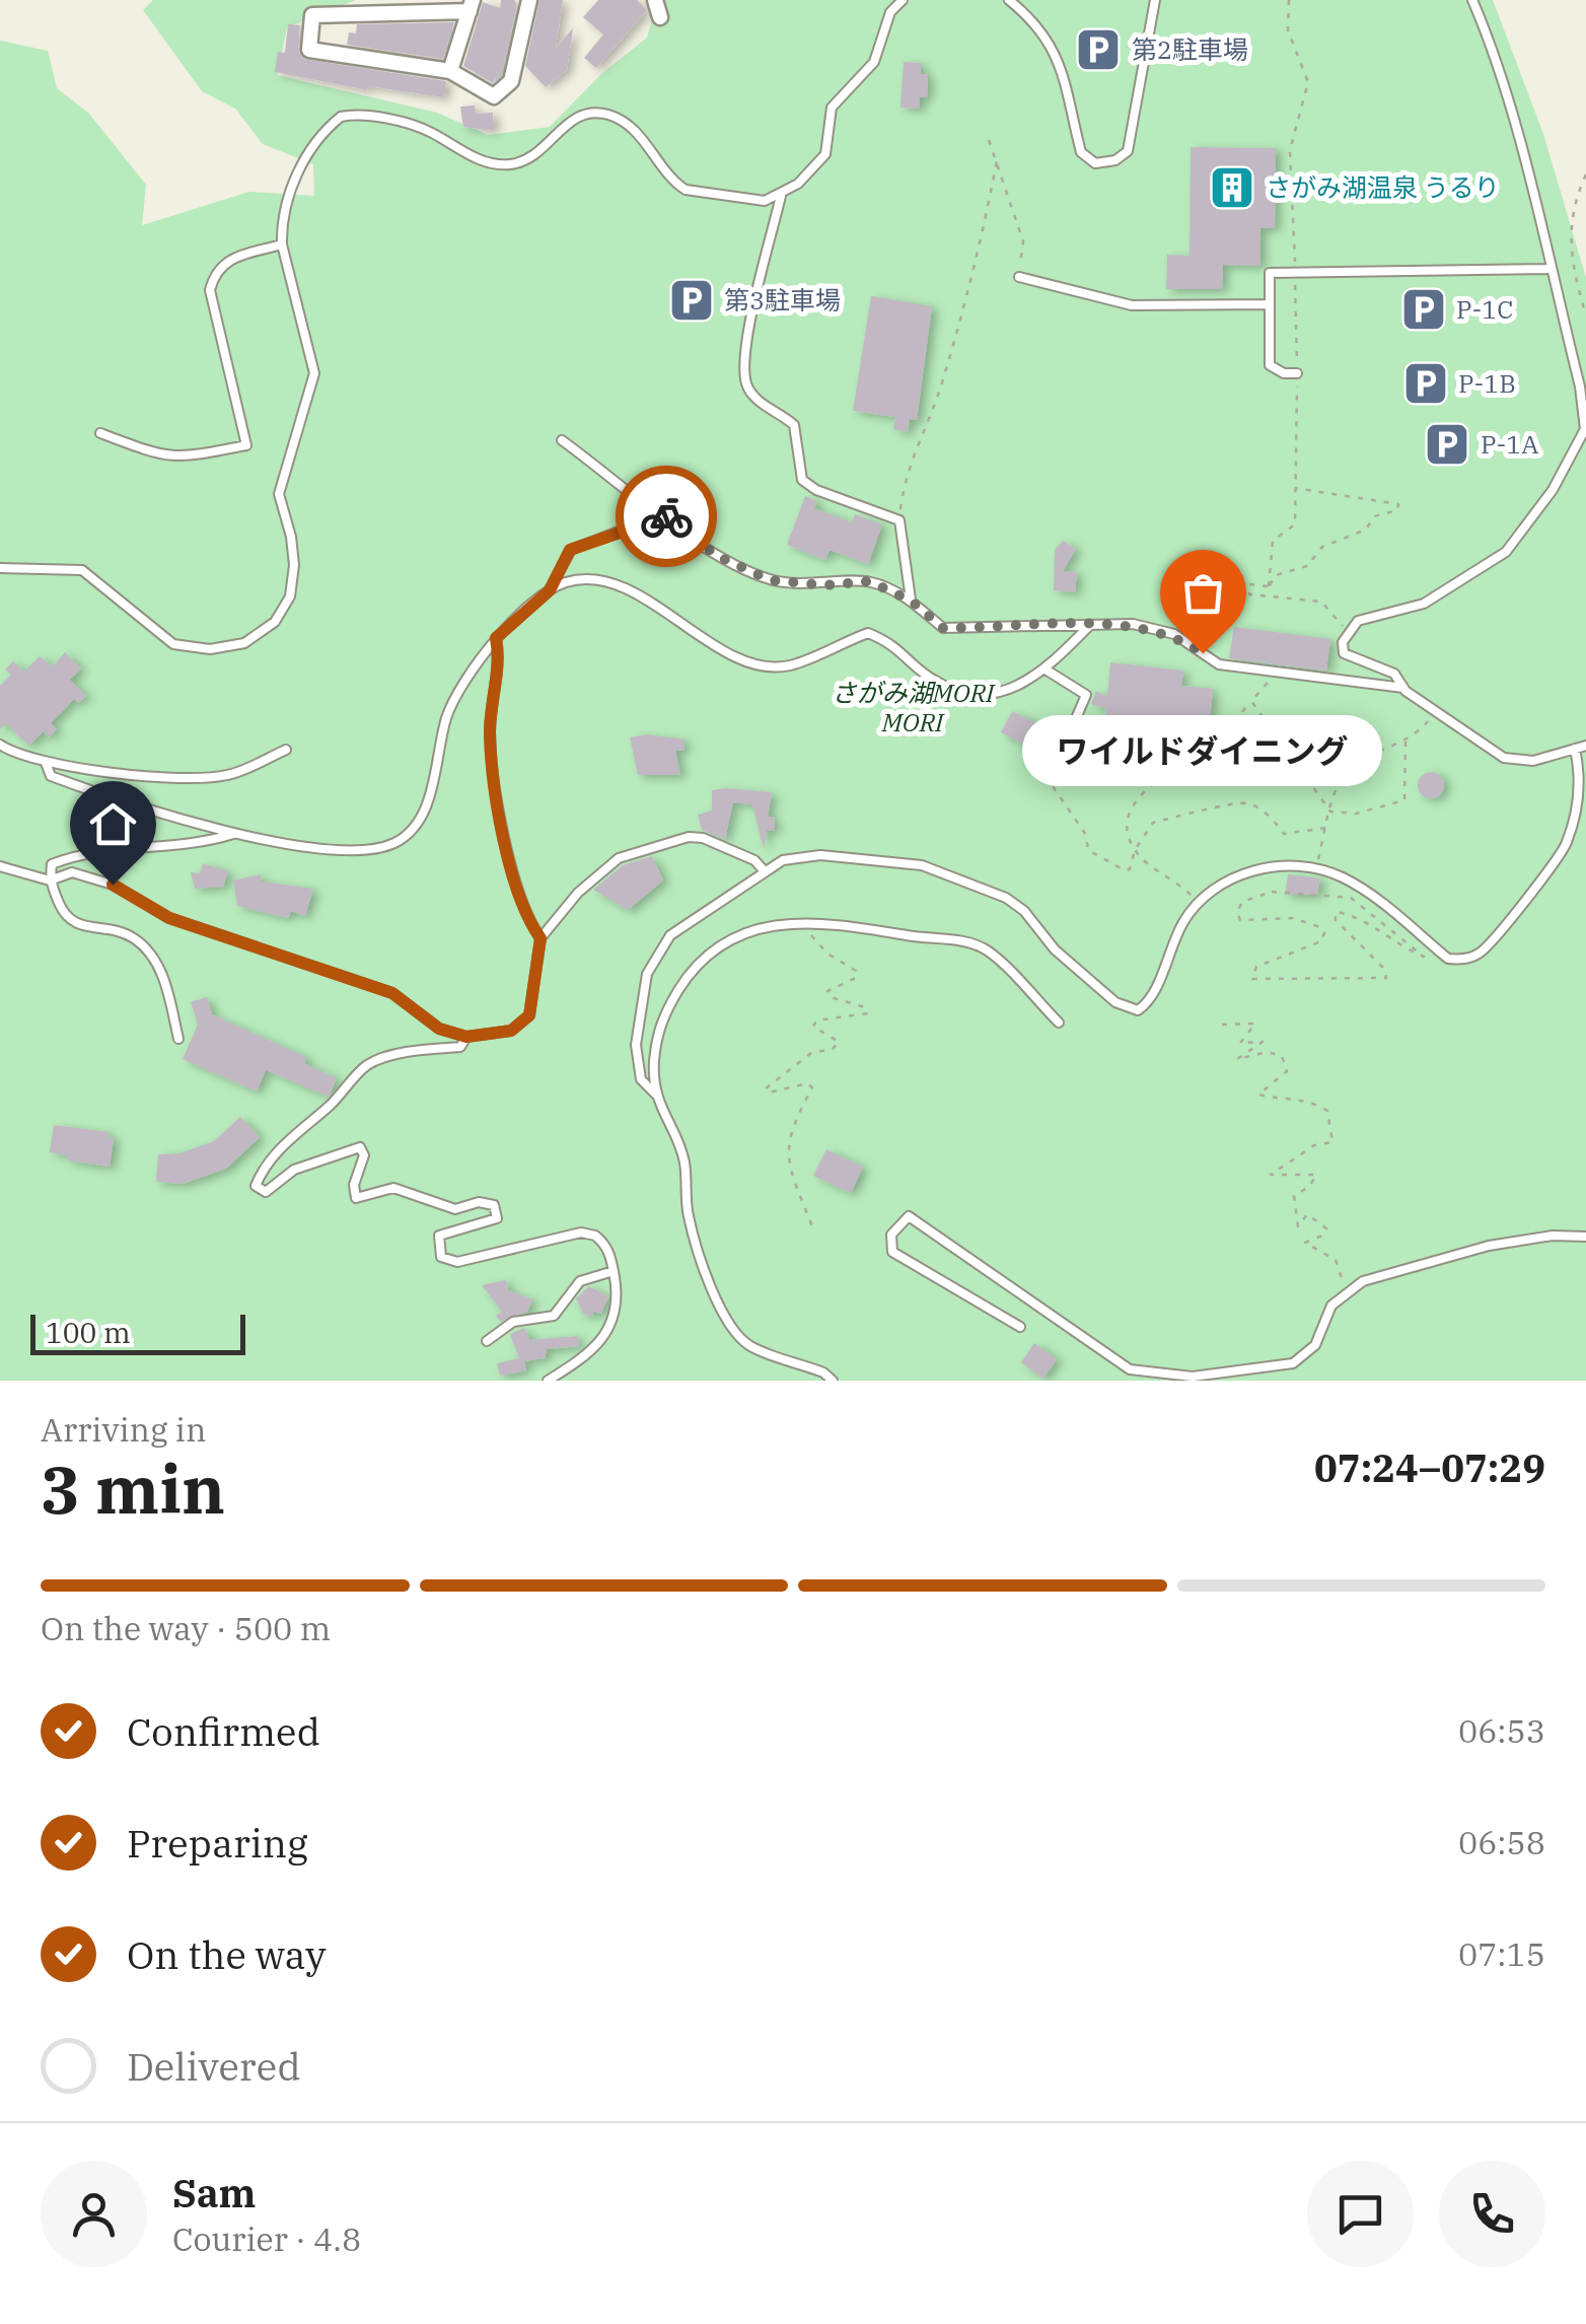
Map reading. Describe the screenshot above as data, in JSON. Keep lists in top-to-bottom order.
{
  "parks": ["さがみ湖MORI MORI"],
  "places": {
    "parking": [
      "第2駐車場",
      "第3駐車場",
      "P-1C",
      "P-1B",
      "P-1A"
    ],
    "building": ["さがみ湖温泉 うるり"],
    "other": ["ワイルドダイニング"]
  },
  "scale_bar": "100 m",
  "page": {
    "bubble": "ワイルドダイニング",
    "scale": "100 m",
    "heading": ["3 min", "Arriving in", "07:24–07:29"],
    "panel": ["Sam", "Courier · 4.8"],
    "bar": "On the way · 500 m",
    "list": [
      ["Confirmed", "06:53"],
      ["Preparing", "06:58"],
      ["On the way", "07:15"],
      "Delivered"
    ]
  }
}
